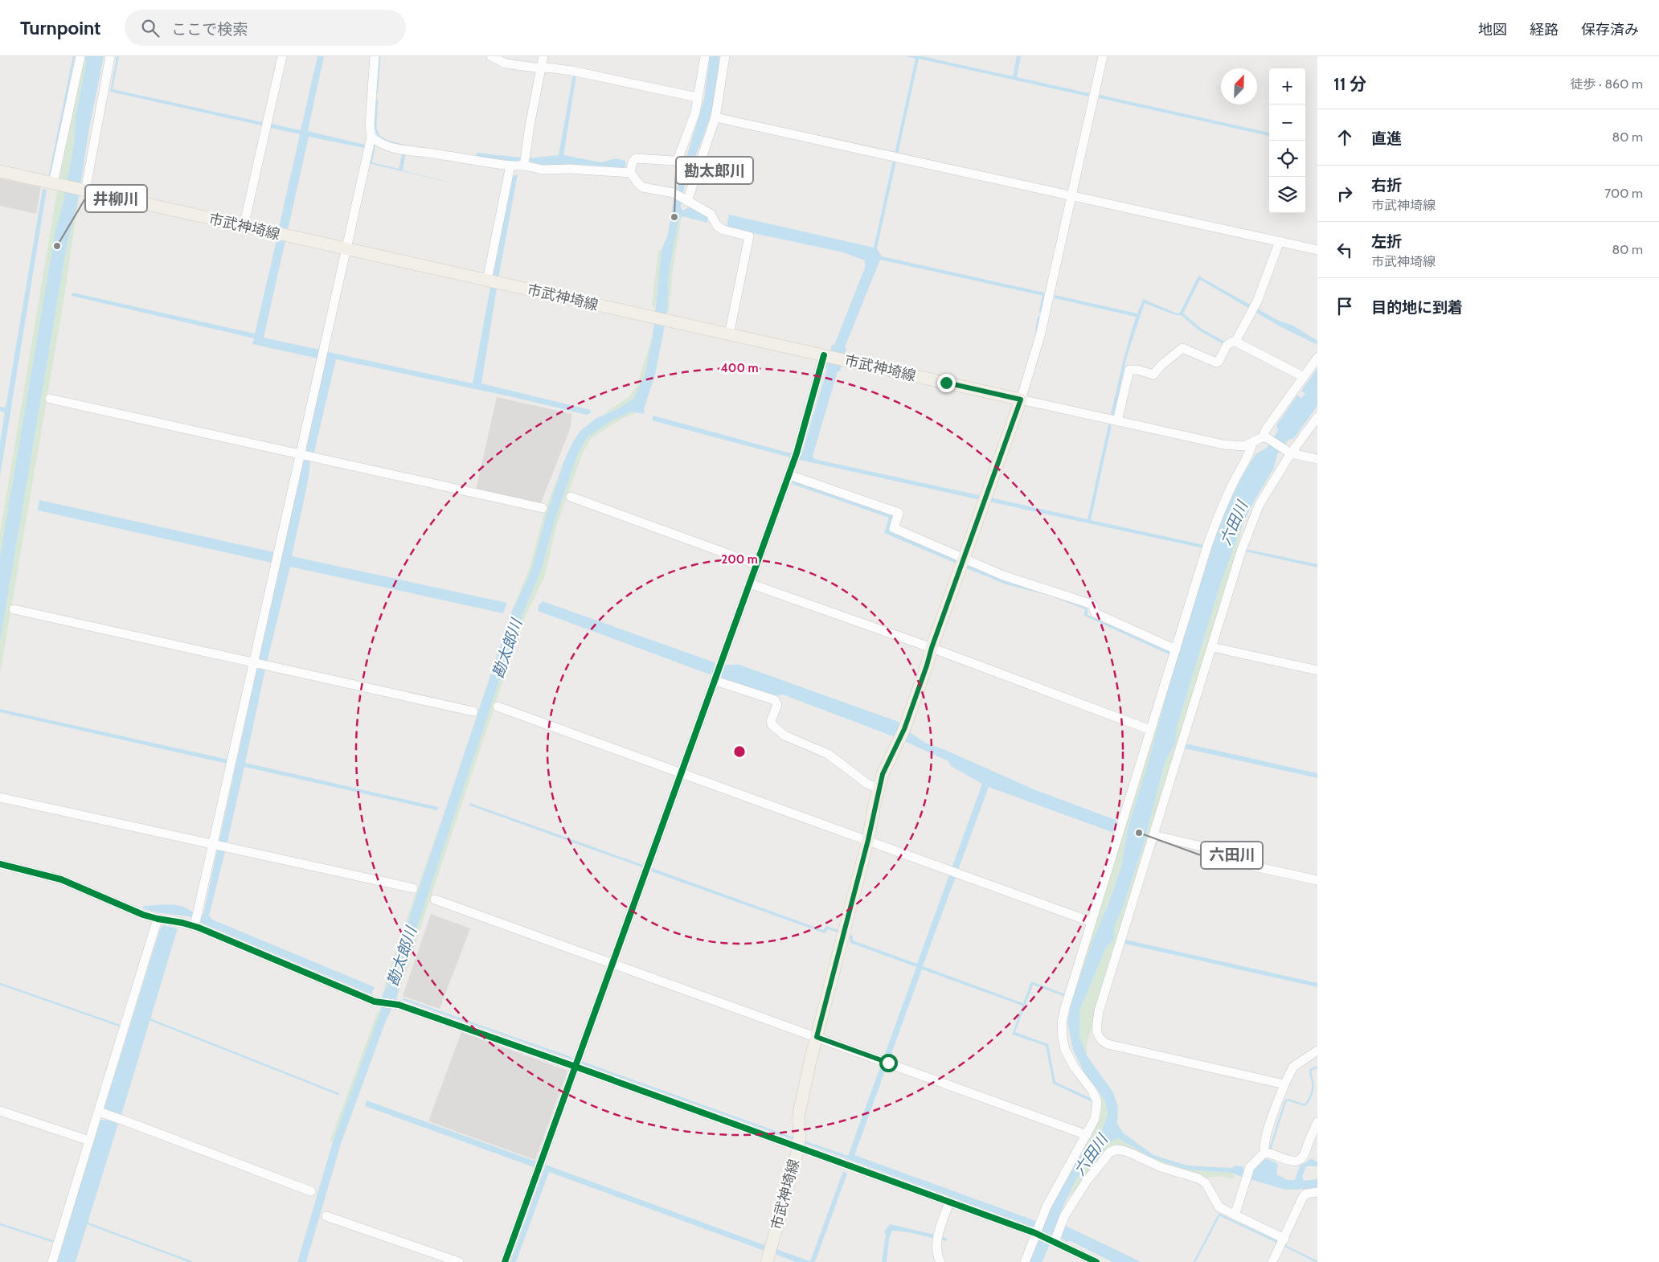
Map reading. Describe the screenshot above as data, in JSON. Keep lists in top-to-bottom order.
{
  "streets": {
    "main road": ["市武神埼線"]
  },
  "water": ["六田川", "勘太郎川"],
  "places": ["勘太郎川", "井柳川", "六田川"],
  "north": "top right",
  "page": {
    "header": "Turnpoint",
    "search": "ここで検索",
    "nav": ["地図", "経路", "保存済み"],
    "heading": ["11 分", "徒歩 · 860 m"],
    "map_buttons": ["+", "−"],
    "list": [
      ["直進", "80 m"],
      ["右折", "市武神埼線", "700 m"],
      ["左折", "市武神埼線", "80 m"],
      "目的地に到着"
    ]
  },
  "rings": ["400 m", "200 m"]
}
